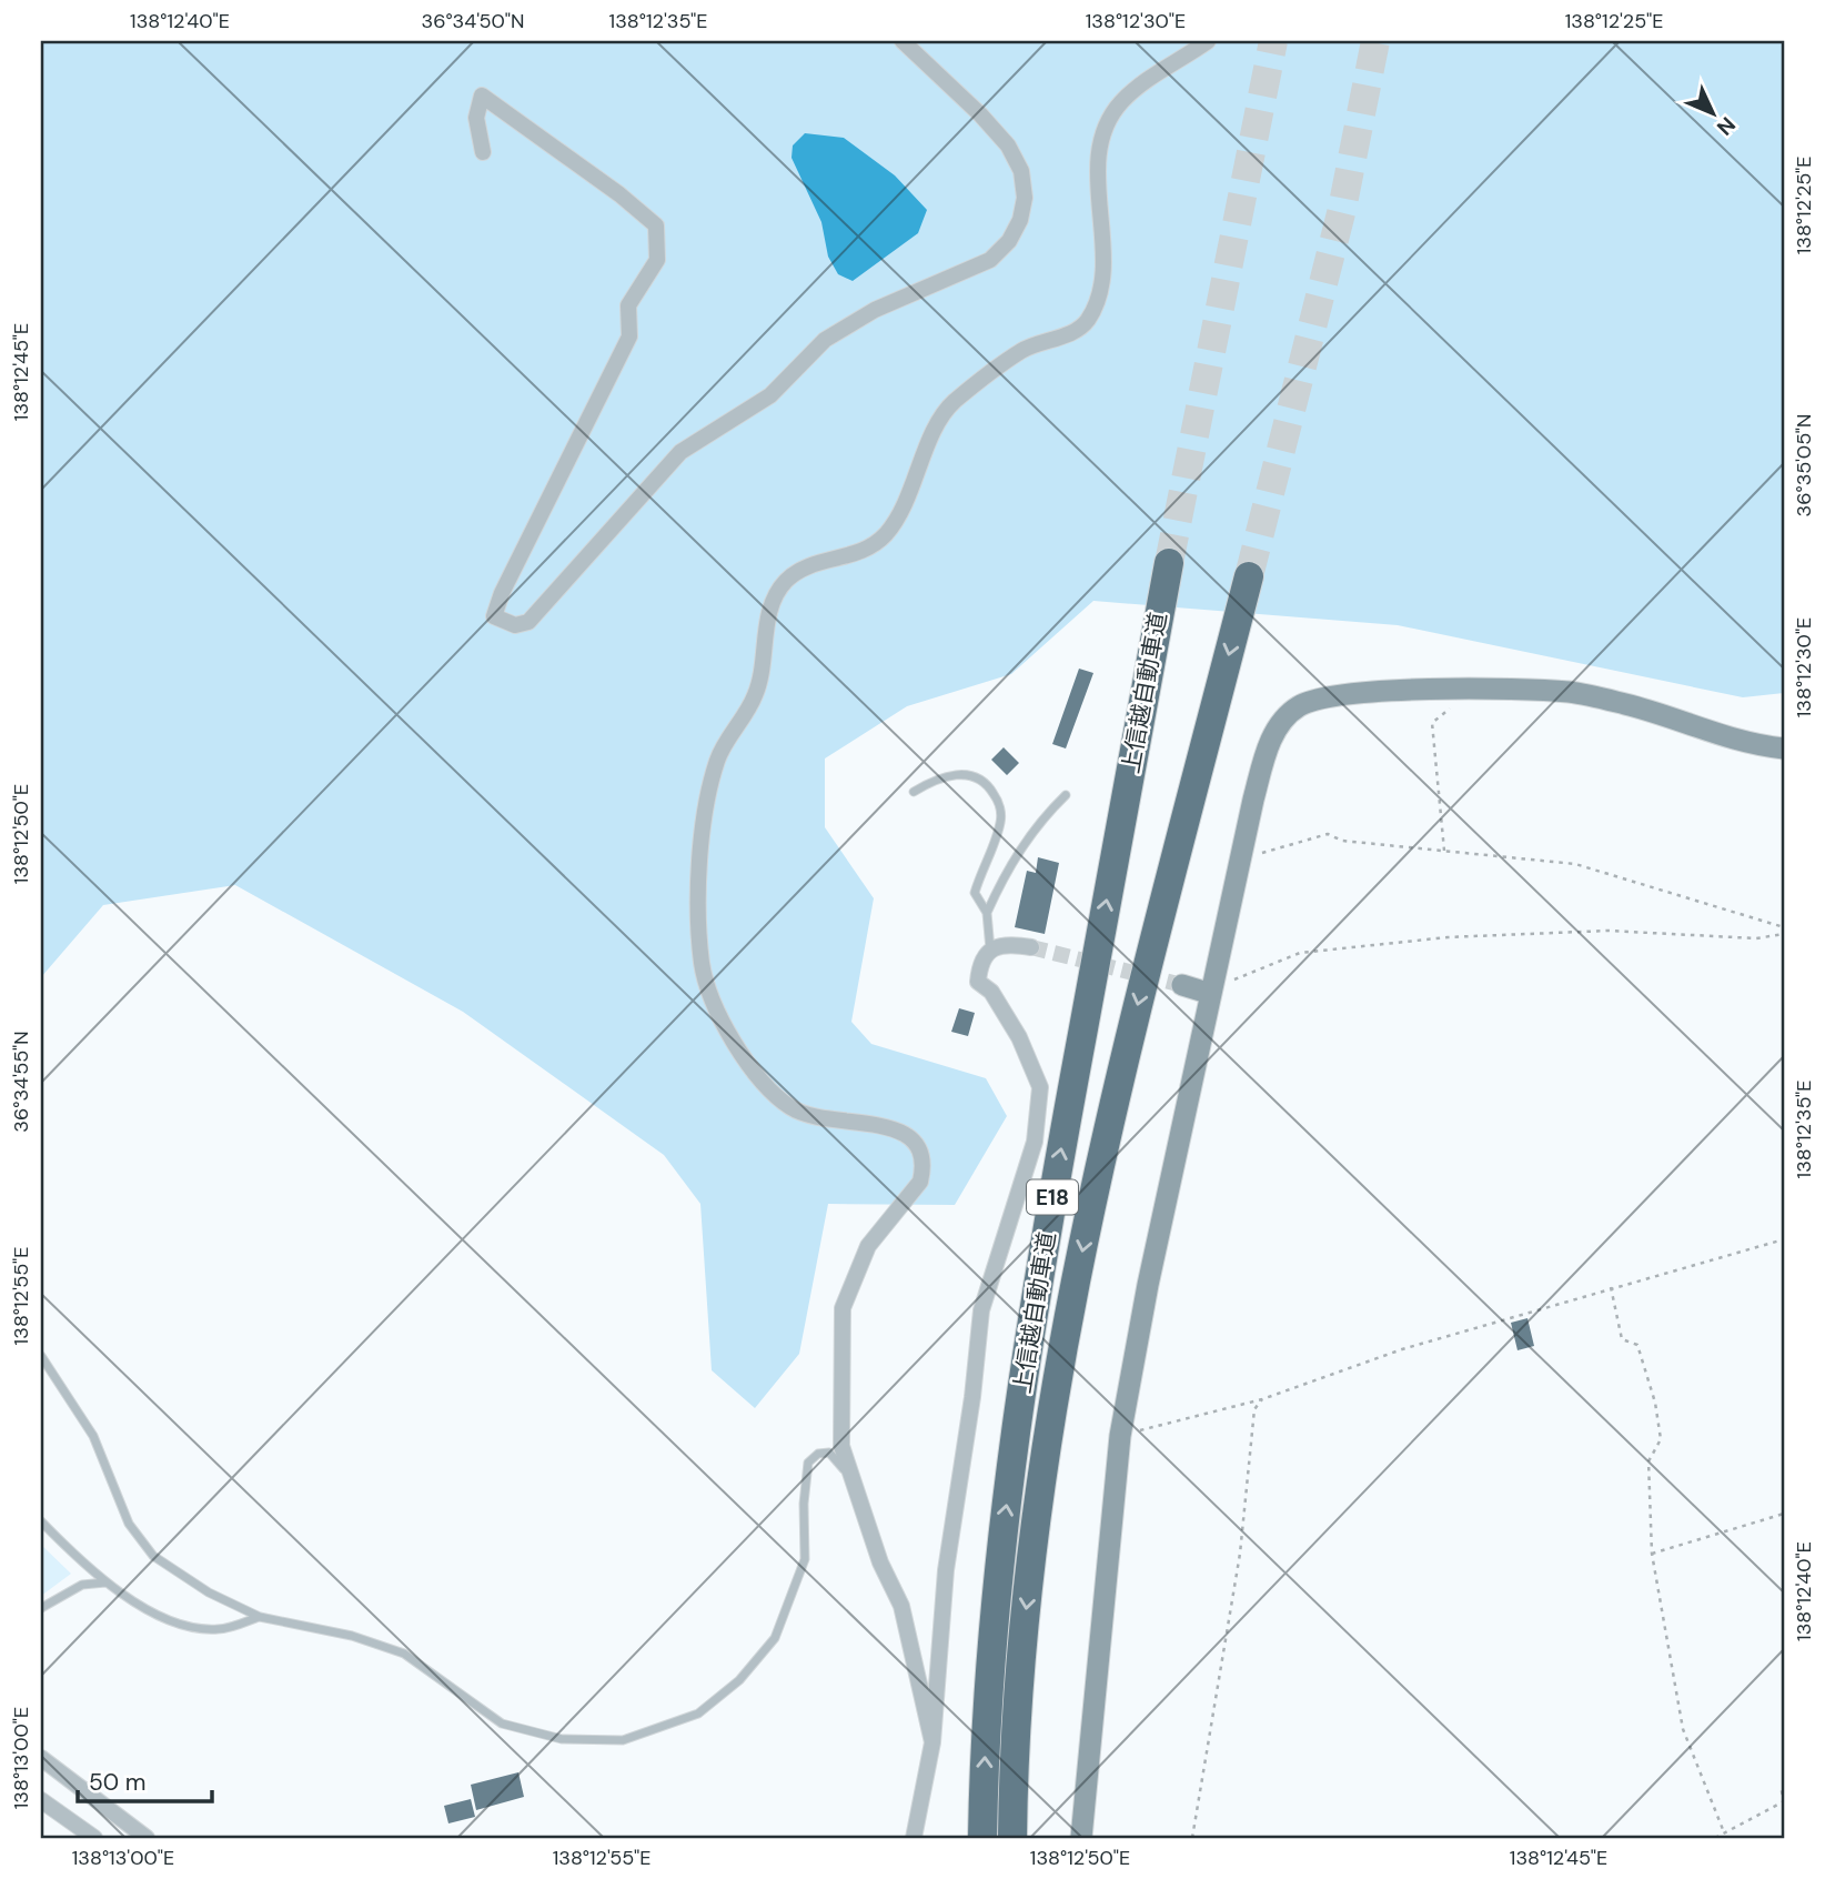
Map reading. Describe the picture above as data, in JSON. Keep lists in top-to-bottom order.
{
  "streets": {
    "highway": ["上信越自動車道", "E18"]
  },
  "scale_bar": "50 m",
  "north": "bottom right",
  "coordinates": [
    "138°12'40\"E",
    "36°34'50\"N",
    "138°12'35\"E",
    "138°12'30\"E",
    "138°12'25\"E",
    "138°12'45\"E",
    "36°35'05\"N",
    "138°12'50\"E",
    "36°34'55\"N",
    "138°12'55\"E",
    "138°13'00\"E"
  ]
}
